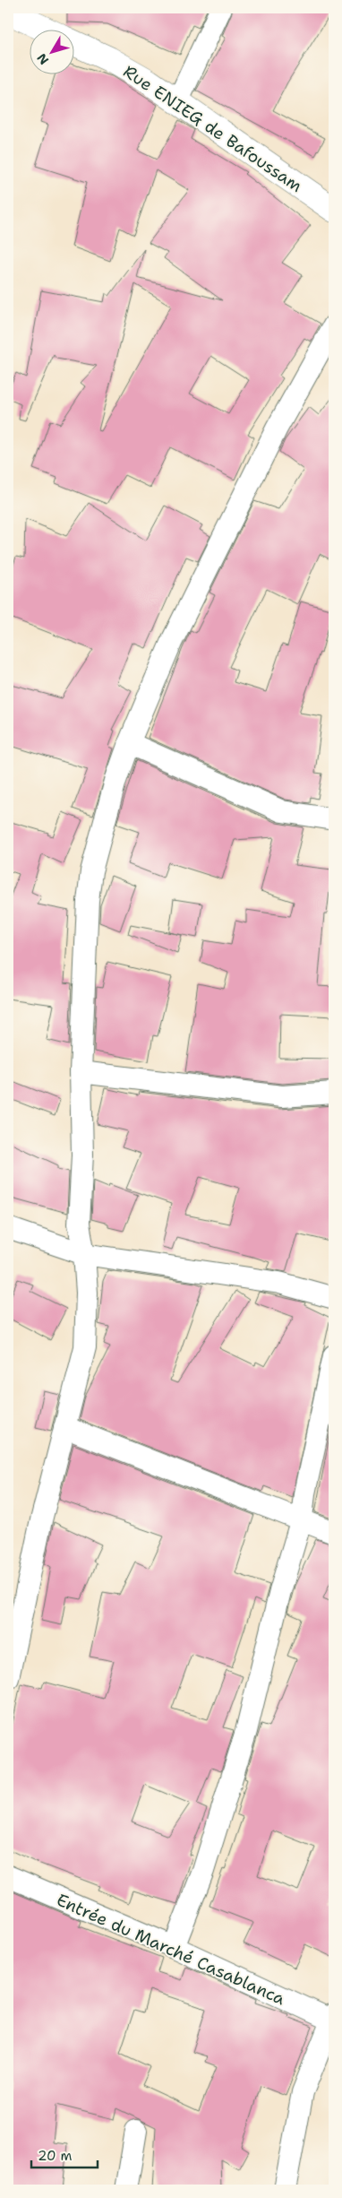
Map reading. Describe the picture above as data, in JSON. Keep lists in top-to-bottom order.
{
  "streets": {
    "street": ["Rue ENIEG de Bafoussam", "Entrée du Marché Casablanca"]
  },
  "scale_bar": "20 m",
  "north": "bottom left"
}
